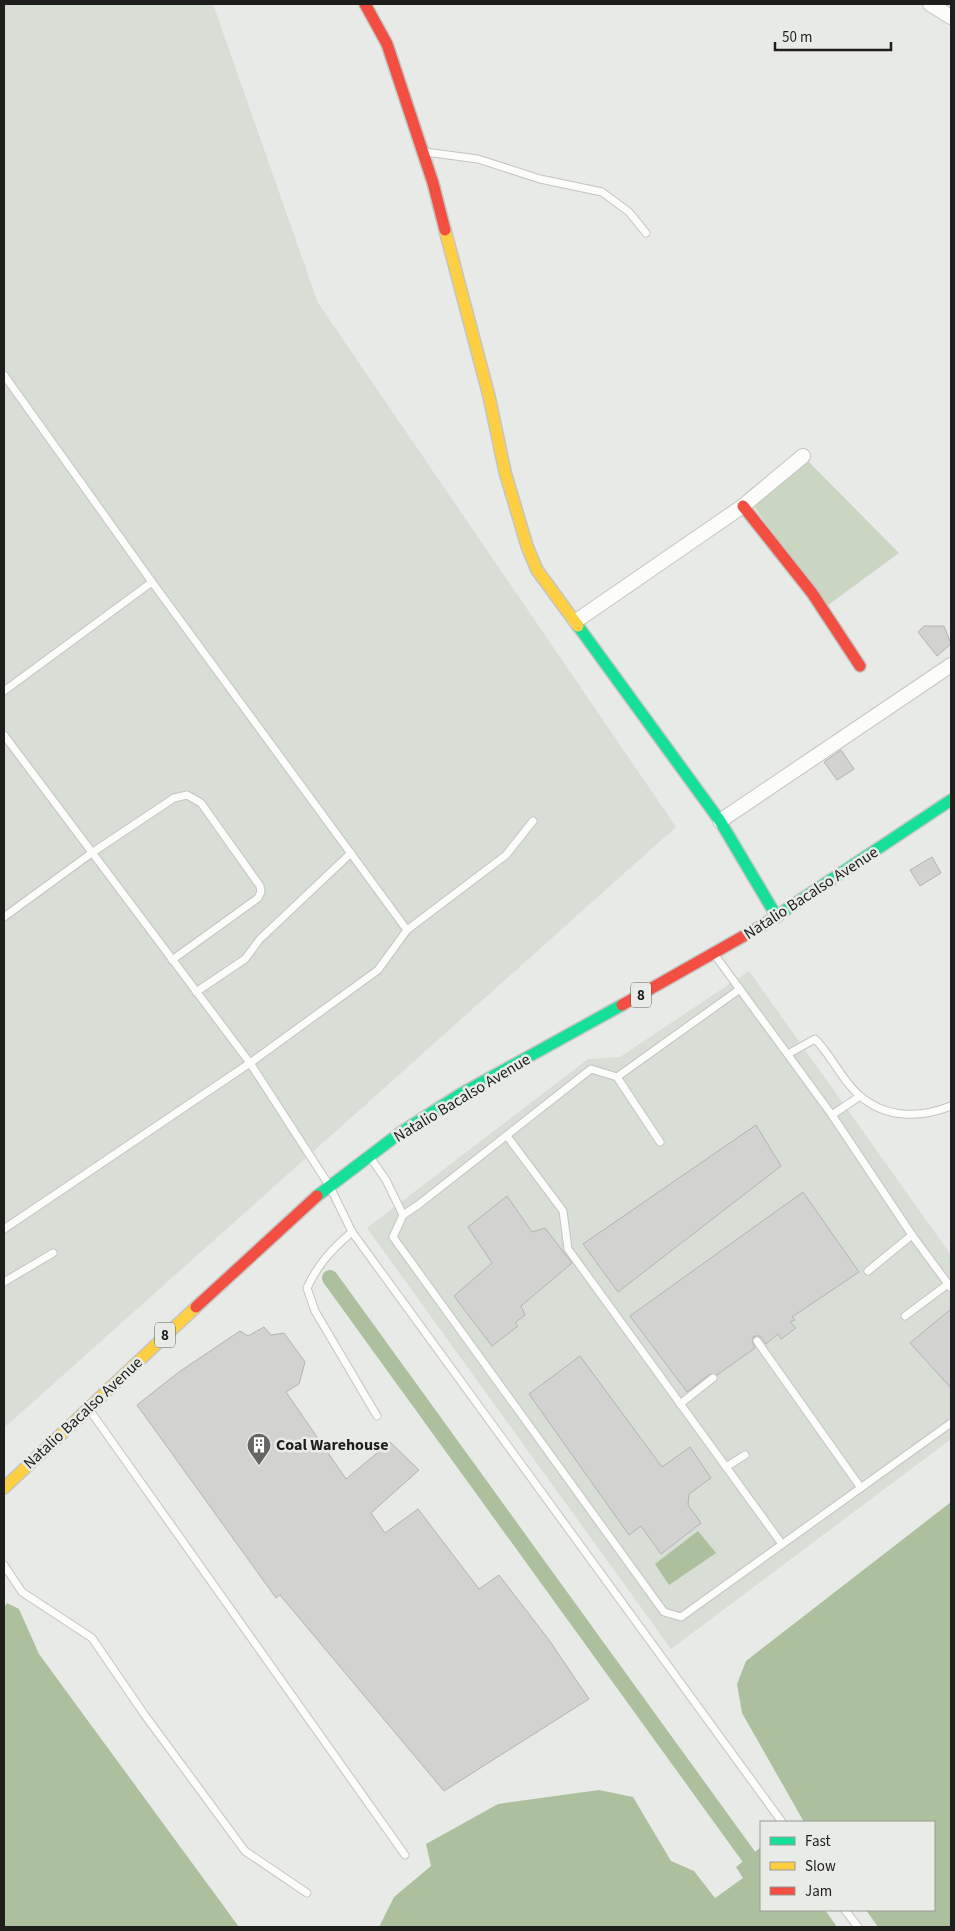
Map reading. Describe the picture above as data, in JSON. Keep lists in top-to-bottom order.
{
  "streets": {
    "main road": ["Natalio Bacalso Avenue", "8"]
  },
  "places": {
    "building": ["Coal Warehouse"]
  },
  "legend": ["Fast", "Slow", "Jam"],
  "scale_bar": "50 m"
}
